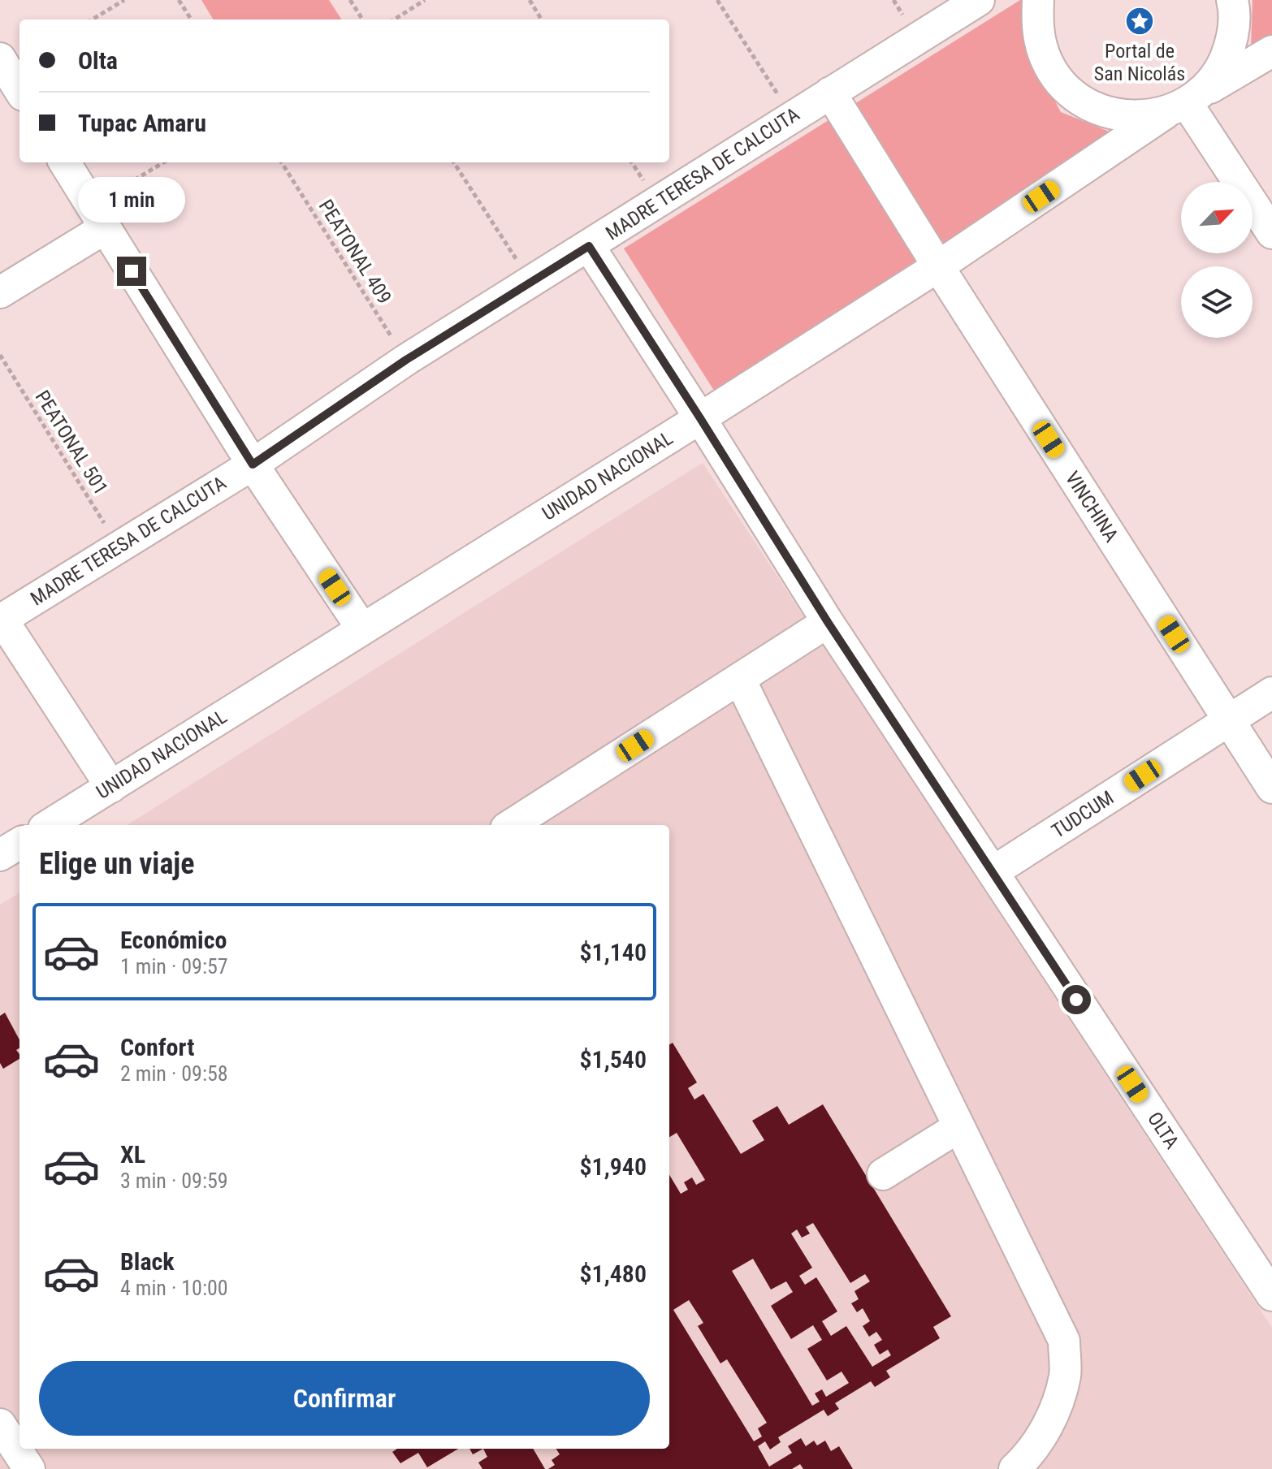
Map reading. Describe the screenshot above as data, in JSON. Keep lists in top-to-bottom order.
{
  "streets": {
    "street": [
      "MADRE TERESA DE CALCUTA",
      "UNIDAD NACIONAL",
      "VINCHINA",
      "TUDCUM",
      "OLTA"
    ],
    "path": ["PEATONAL 409", "PEATONAL 501"]
  },
  "crossings": [
    ["MADRE TERESA DE CALCUTA", "PEATONAL 409"],
    ["MADRE TERESA DE CALCUTA", "PEATONAL 501"],
    ["MADRE TERESA DE CALCUTA", "VINCHINA"],
    ["MADRE TERESA DE CALCUTA", "OLTA"],
    ["UNIDAD NACIONAL", "VINCHINA"],
    ["UNIDAD NACIONAL", "OLTA"],
    ["VINCHINA", "TUDCUM"],
    ["TUDCUM", "OLTA"]
  ],
  "places": {
    "place": ["Portal de San Nicolás"]
  },
  "north": "top right",
  "page": {
    "banner": ["Olta", "Tupac Amaru"],
    "bubble": "1 min",
    "heading": "Elige un viaje",
    "list": [
      {
        "name": "Económico",
        "note": "1 min · 09:57",
        "value": "$1,140"
      },
      {
        "name": "Confort",
        "note": "2 min · 09:58",
        "value": "$1,540"
      },
      {
        "name": "XL",
        "note": "3 min · 09:59",
        "value": "$1,940"
      },
      {
        "name": "Black",
        "note": "4 min · 10:00",
        "value": "$1,480"
      }
    ],
    "buttons": "Confirmar"
  }
}
